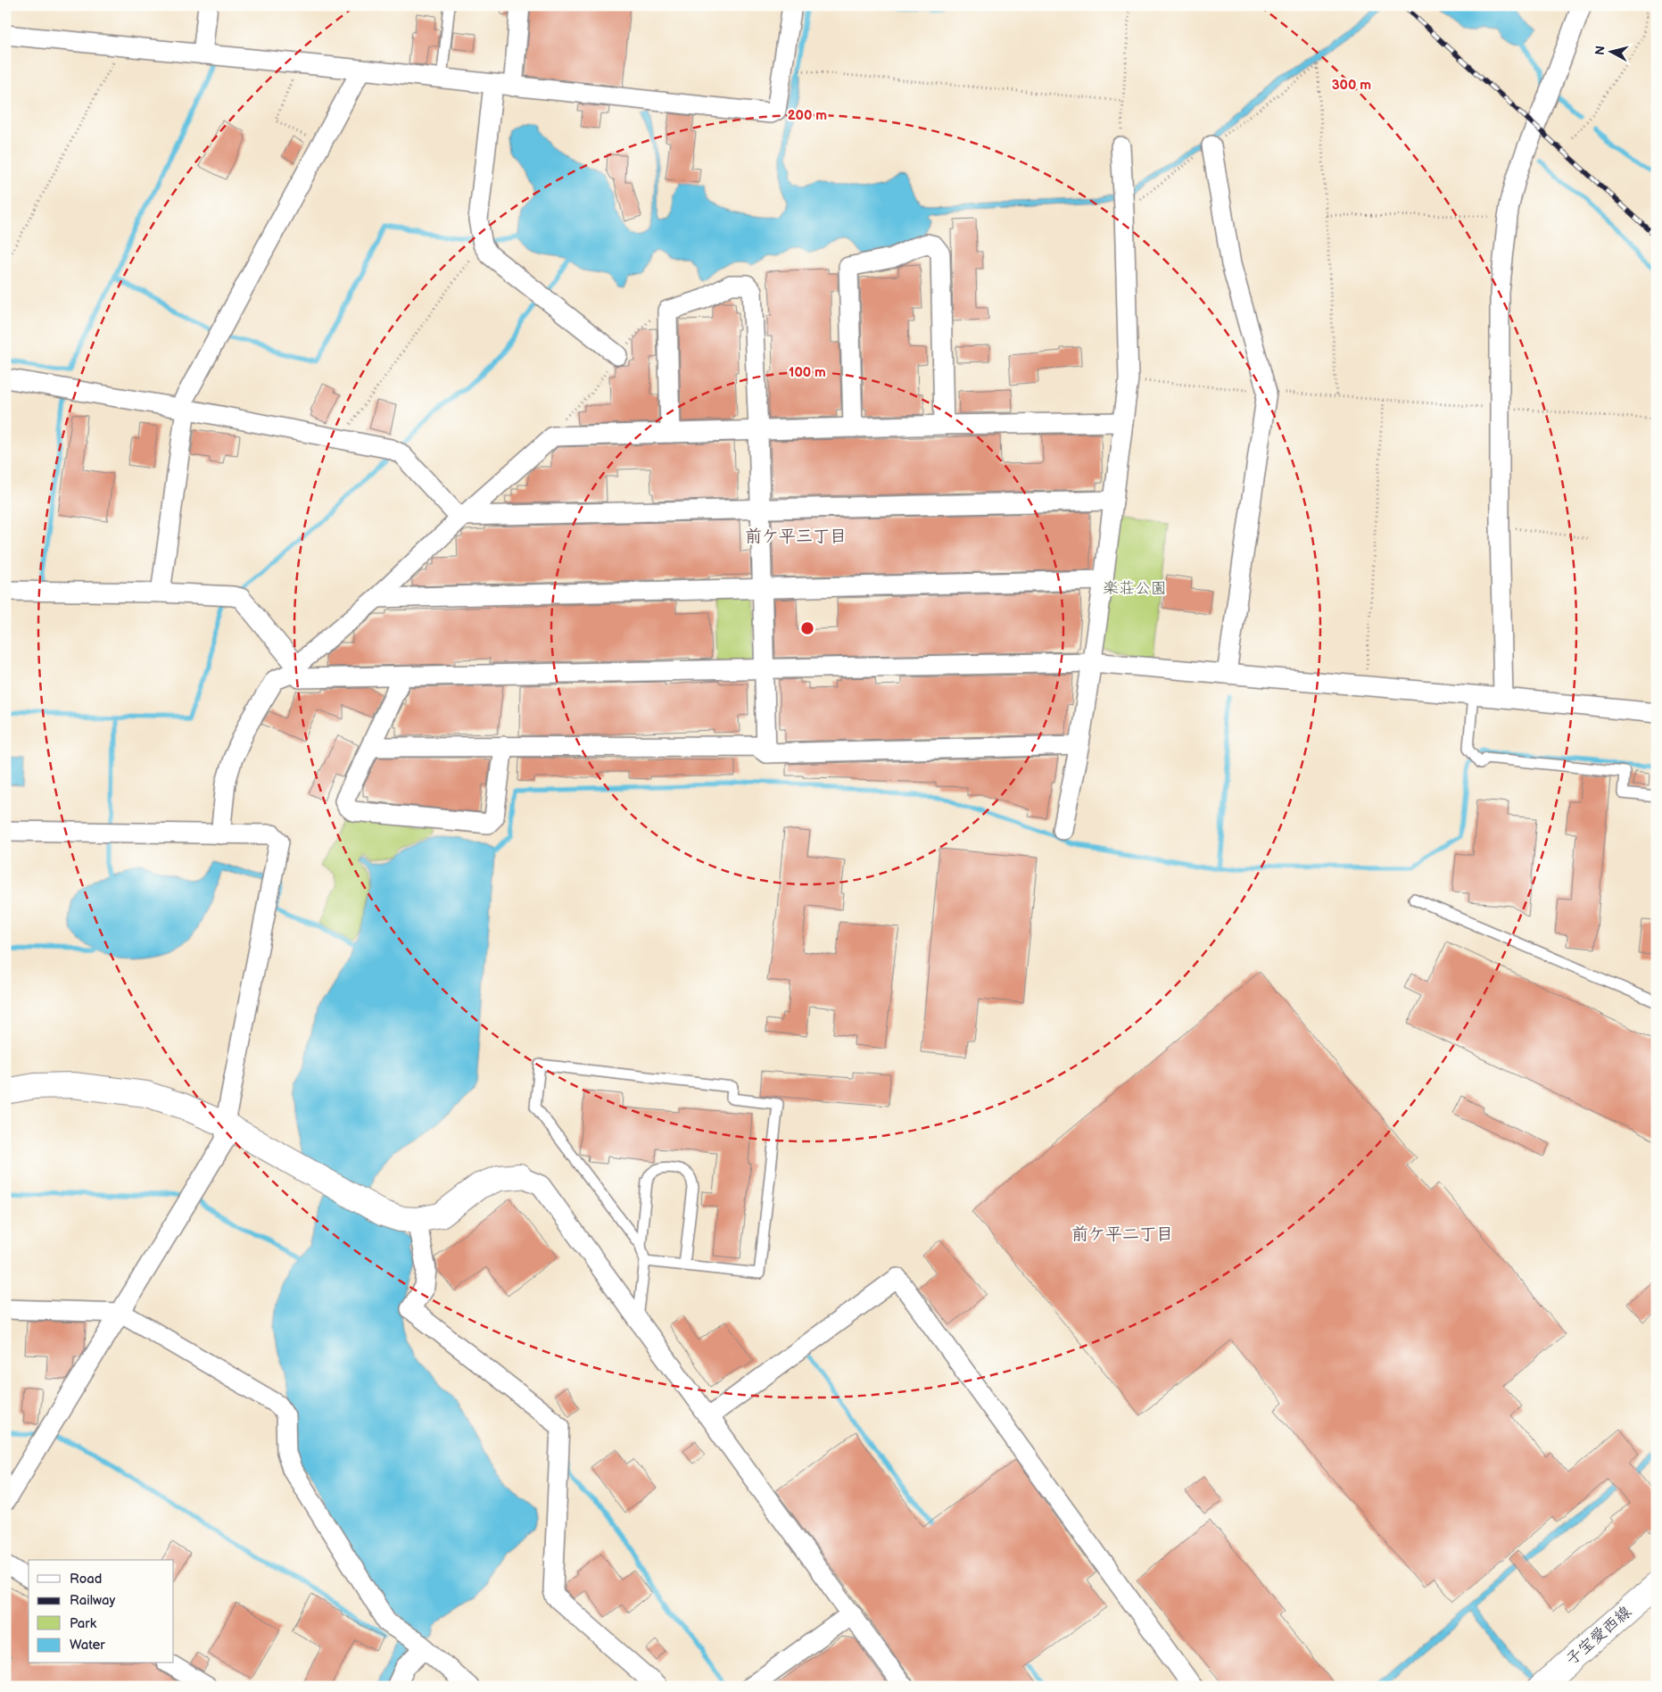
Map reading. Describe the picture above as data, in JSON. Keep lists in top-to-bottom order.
{
  "streets": {
    "street": ["子宝愛西線"]
  },
  "districts": ["前ケ平三丁目", "前ケ平二丁目"],
  "parks": ["楽荘公園"],
  "legend": [
    "Road",
    "Railway",
    "Park",
    "Water"
  ],
  "north": "left",
  "rings": ["300 m", "200 m", "100 m"]
}
